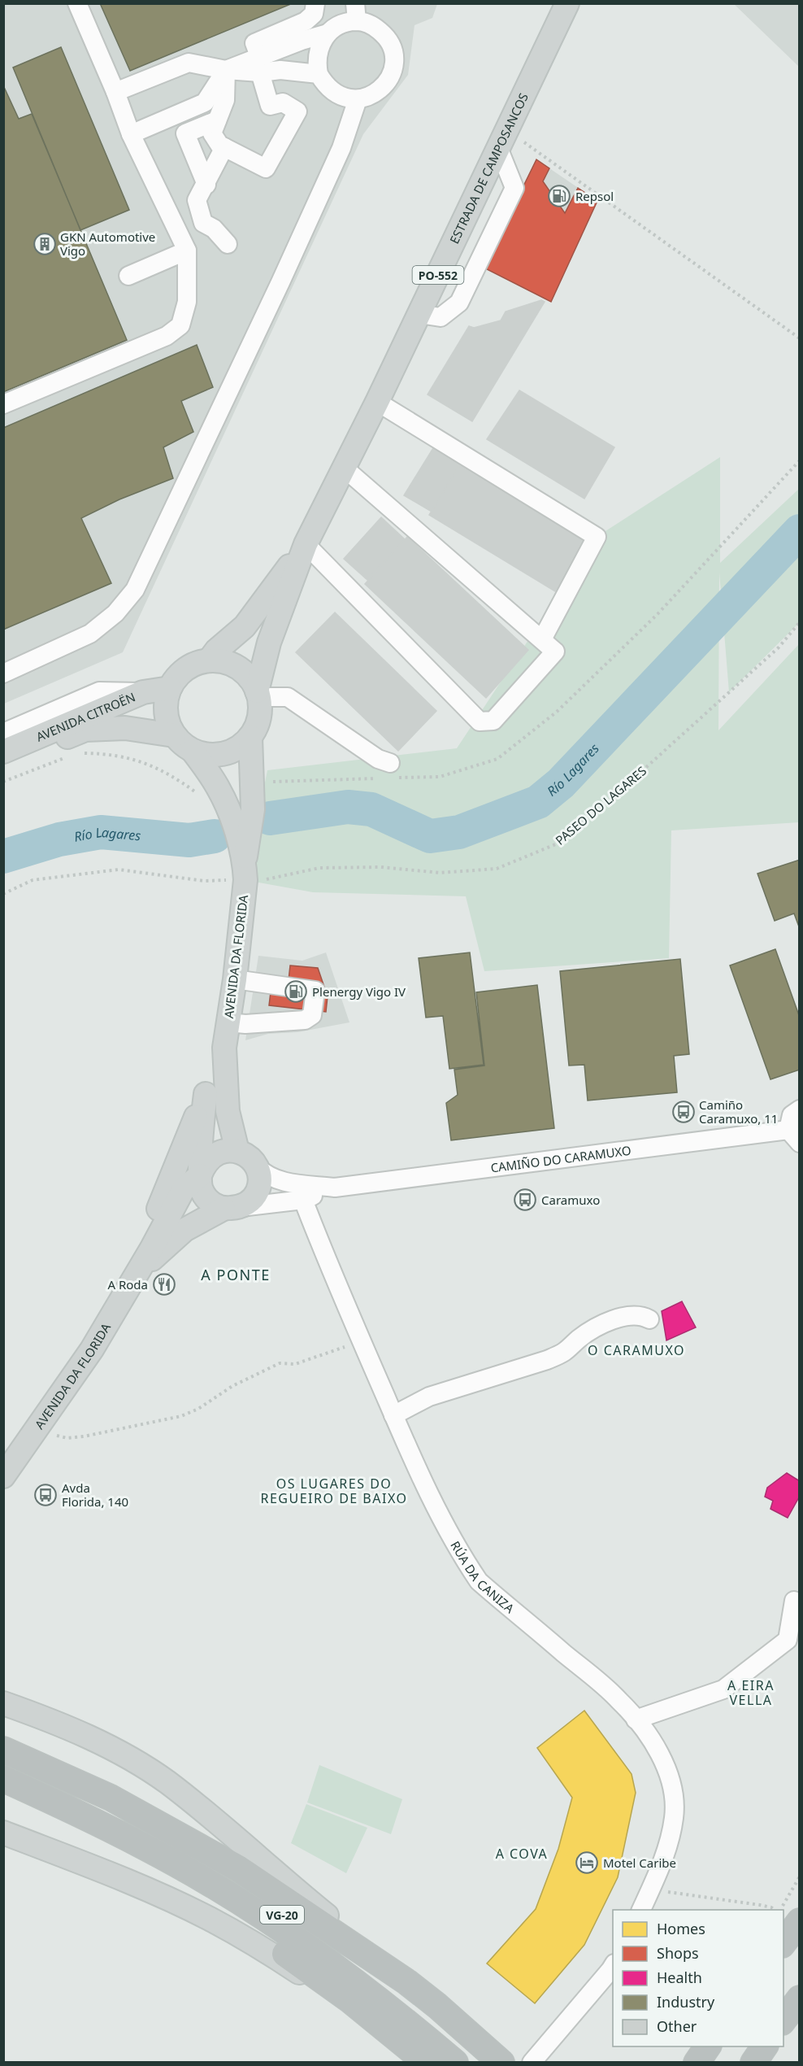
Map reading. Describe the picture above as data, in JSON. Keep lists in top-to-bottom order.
{
  "streets": {
    "highway": ["VG-20"],
    "main road": [
      "ESTRADA DE CAMPOSANCOS",
      "PO-552",
      "AVENIDA CITROËN",
      "AVENIDA DA FLORIDA"
    ],
    "street": ["CAMIÑO DO CARAMUXO", "RÚA DA CANIZA"],
    "path": ["PASEO DO LAGARES"]
  },
  "crossings": [
    ["ESTRADA DE CAMPOSANCOS", "AVENIDA CITROËN"],
    ["ESTRADA DE CAMPOSANCOS", "AVENIDA DA FLORIDA"],
    ["AVENIDA CITROËN", "AVENIDA DA FLORIDA"],
    ["AVENIDA DA FLORIDA", "CAMIÑO DO CARAMUXO"],
    ["CAMIÑO DO CARAMUXO", "RÚA DA CANIZA"]
  ],
  "districts": [
    "A PONTE",
    "O CARAMUXO",
    "OS LUGARES DO REGUEIRO DE BAIXO",
    "A EIRA VELLA",
    "A COVA"
  ],
  "water": ["Río Lagares"],
  "places": {
    "fuel station": ["Repsol", "Plenergy Vigo IV"],
    "building": ["GKN Automotive Vigo"],
    "bus stop": ["Camiño Caramuxo, 11", "Caramuxo", "Avda Florida, 140"],
    "restaurant": ["A Roda"],
    "hotel": ["Motel Caribe"]
  },
  "legend": [
    "Homes",
    "Shops",
    "Health",
    "Industry",
    "Other"
  ]
}
